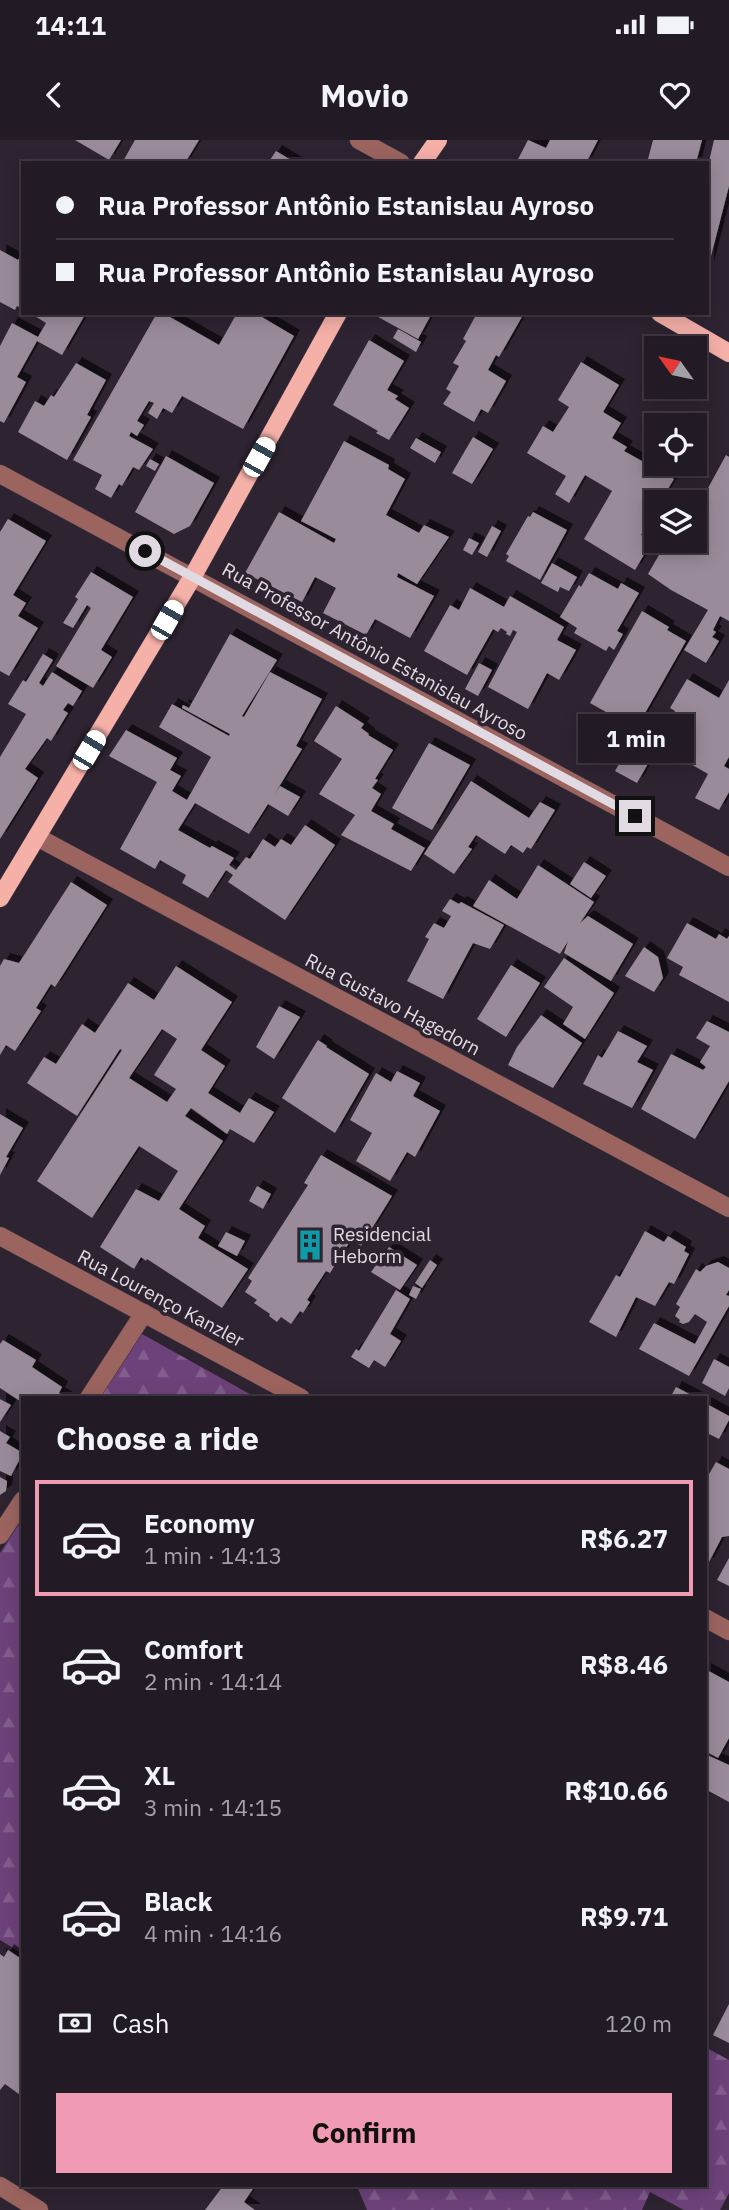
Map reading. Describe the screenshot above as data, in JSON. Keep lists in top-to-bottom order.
{
  "streets": {
    "street": ["Rua Professor Antônio Estanislau Ayroso", "Rua Gustavo Hagedorn", "Rua Lourenço Kanzler"]
  },
  "places": {
    "building": ["Residencial Heborm"]
  },
  "north": "top left",
  "page": {
    "status": "14:11",
    "header": "Movio",
    "banner": ["Rua Professor Antônio Estanislau Ayroso", "Rua Professor Antônio Estanislau Ayroso"],
    "bubble": "1 min",
    "heading": "Choose a ride",
    "list": [
      {
        "name": "Economy",
        "note": "1 min · 14:13",
        "value": "R$6.27"
      },
      {
        "name": "Comfort",
        "note": "2 min · 14:14",
        "value": "R$8.46"
      },
      {
        "name": "XL",
        "note": "3 min · 14:15",
        "value": "R$10.66"
      },
      {
        "name": "Black",
        "note": "4 min · 14:16",
        "value": "R$9.71"
      }
    ],
    "pay": ["Cash", "120 m"],
    "buttons": "Confirm"
  }
}
